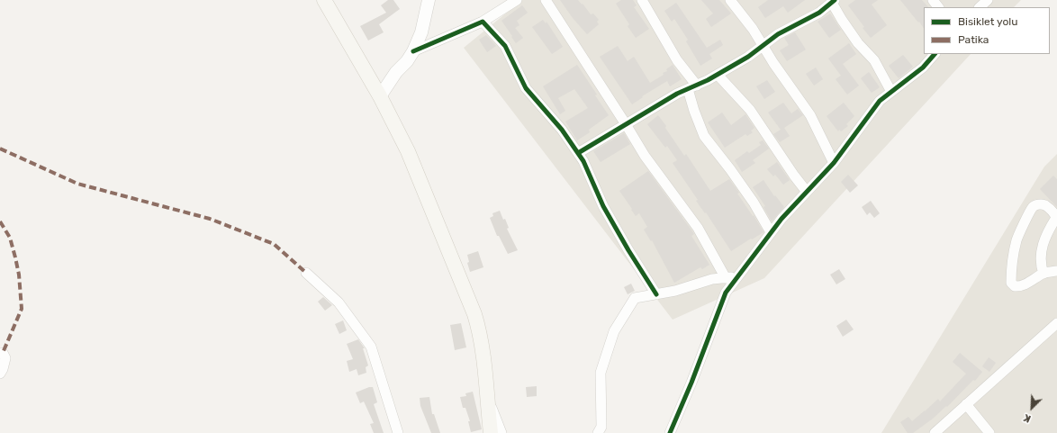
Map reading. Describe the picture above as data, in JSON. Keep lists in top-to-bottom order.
{
  "legend": ["Bisiklet yolu", "Patika"],
  "north": "bottom left"
}
